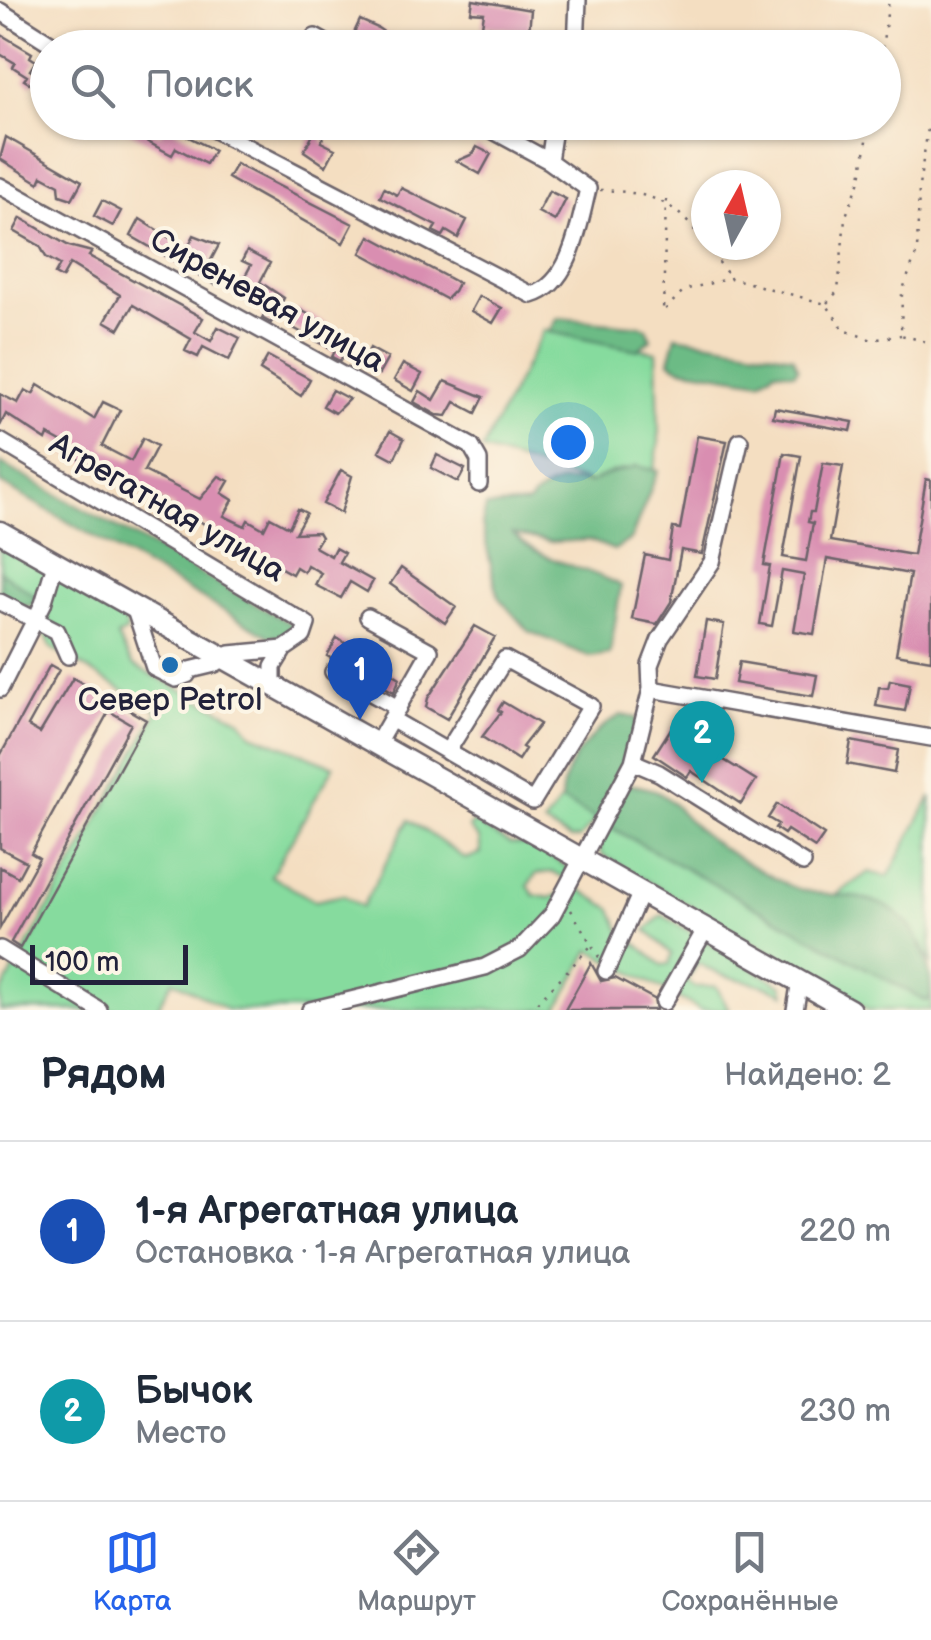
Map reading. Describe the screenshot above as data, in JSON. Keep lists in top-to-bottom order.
{
  "streets": {
    "street": ["Сиреневая улица", "Агрегатная улица"]
  },
  "places": ["Север Petrol"],
  "scale_bar": "100 m",
  "north": "top",
  "page": {
    "search": "Поиск",
    "pins": ["1", "2"],
    "scale": "100 m",
    "heading": ["Рядом", "Найдено: 2"],
    "list": [
      {
        "mark": "1",
        "name": "1-я Агрегатная улица",
        "note": "Остановка · 1-я Агрегатная улица",
        "value": "220 m"
      },
      {
        "mark": "2",
        "name": "Бычок",
        "note": "Место",
        "value": "230 m"
      }
    ],
    "nav": ["Карта", "Маршрут", "Сохранённые"]
  }
}
